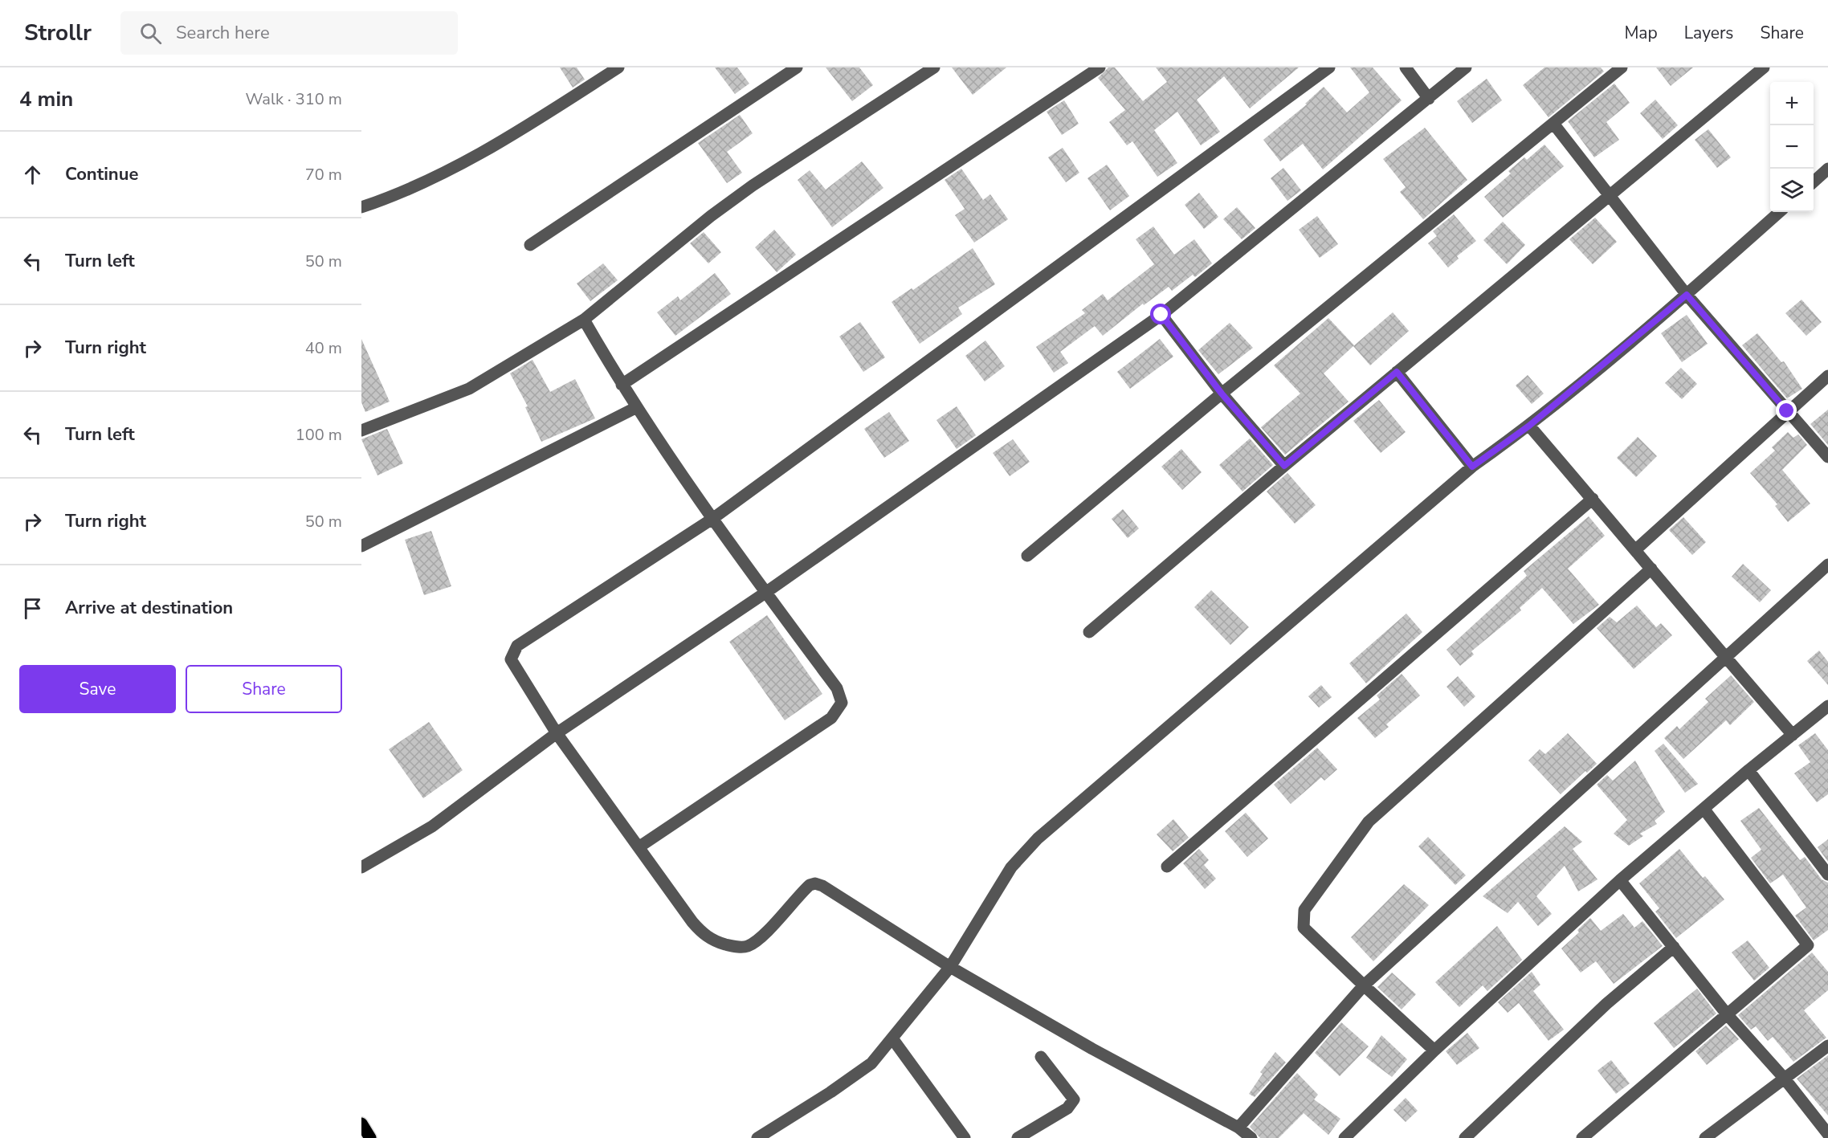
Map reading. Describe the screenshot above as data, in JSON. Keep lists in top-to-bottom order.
{
  "page": {
    "header": "Strollr",
    "search": "Search here",
    "nav": ["Map", "Layers", "Share"],
    "heading": ["4 min", "Walk · 310 m"],
    "map_buttons": ["+", "−"],
    "list": [
      ["Continue", "70 m"],
      ["Turn left", "50 m"],
      ["Turn right", "40 m"],
      ["Turn left", "100 m"],
      ["Turn right", "50 m"],
      "Arrive at destination"
    ],
    "buttons": ["Save", "Share"]
  }
}
